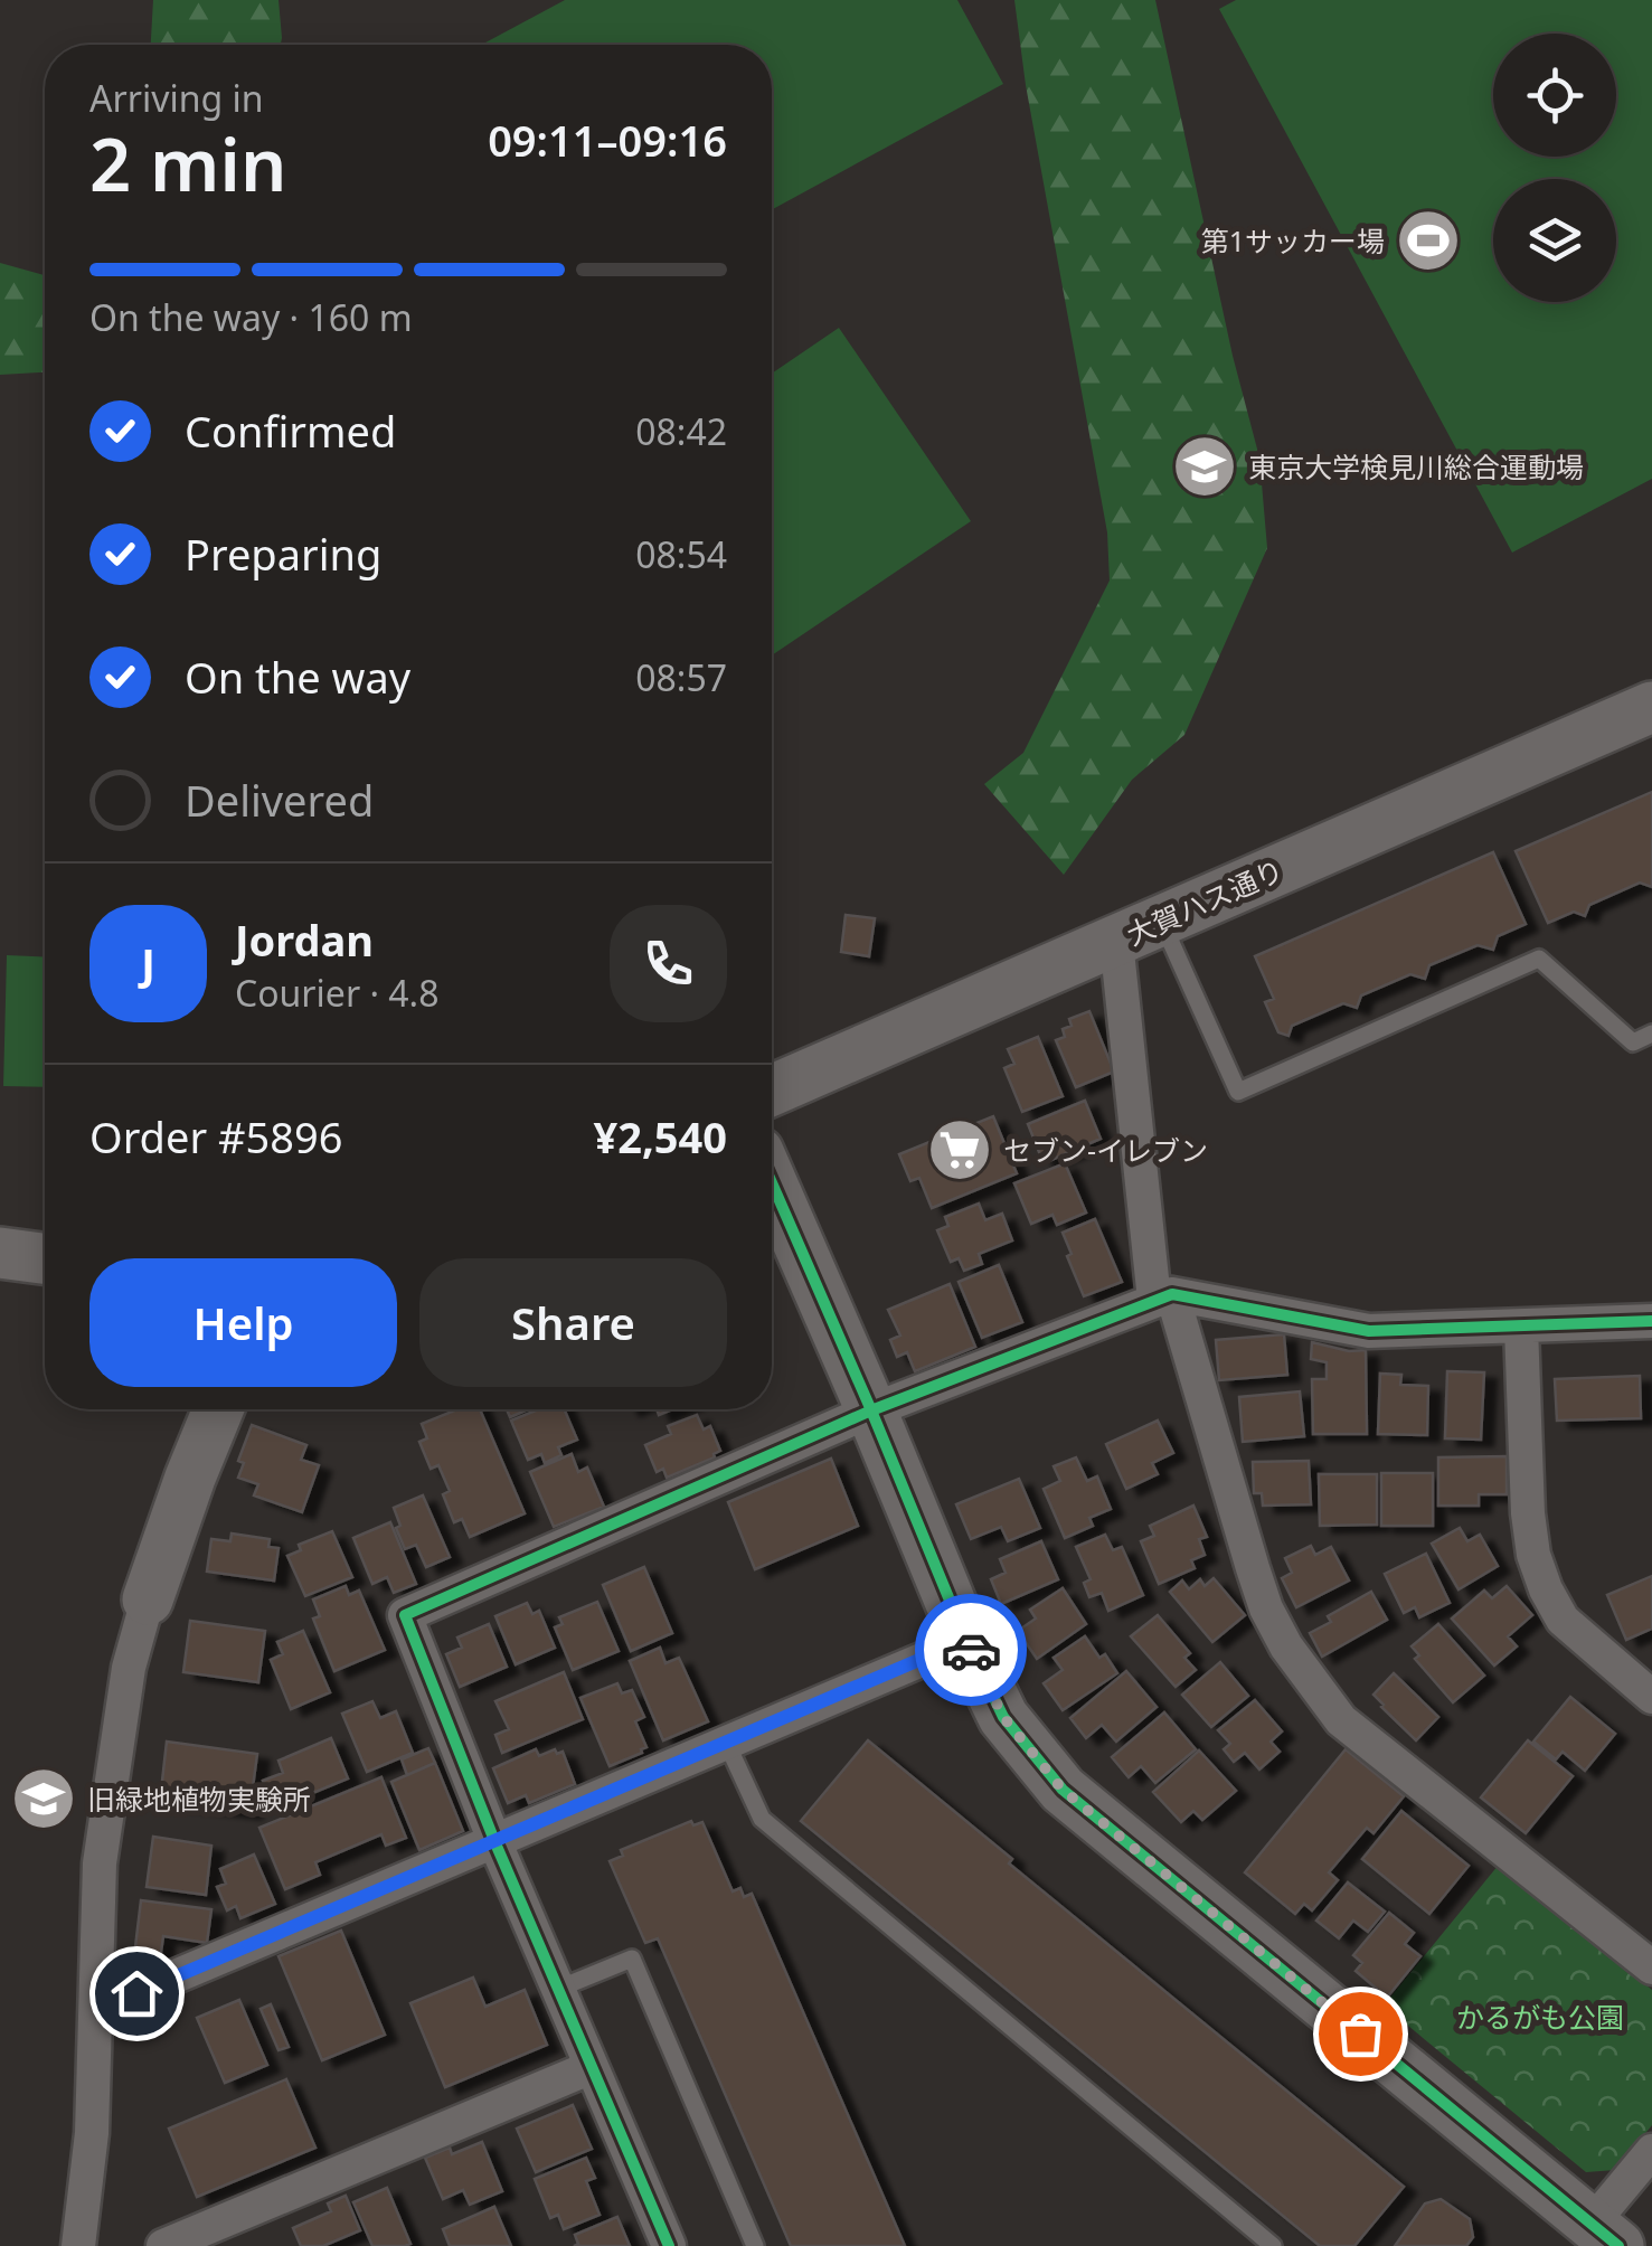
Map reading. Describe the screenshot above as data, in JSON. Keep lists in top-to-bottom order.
{
  "streets": {
    "street": ["大賀ハス通り"]
  },
  "parks": ["かるがも公園"],
  "places": {
    "sports": ["第1サッカー場"],
    "school or university": ["東京大学検見川総合運動場", "旧緑地植物実験所"],
    "supermarket": ["セブン-イレブン"]
  },
  "page": {
    "heading": ["2 min", "Arriving in", "09:11–09:16"],
    "panel": [
      "Jordan",
      "Courier · 4.8",
      "Order #5896",
      "¥2,540"
    ],
    "bar": "On the way · 160 m",
    "list": [
      ["Confirmed", "08:42"],
      ["Preparing", "08:54"],
      ["On the way", "08:57"],
      "Delivered"
    ],
    "round": "J",
    "buttons": ["Help", "Share"]
  }
}
